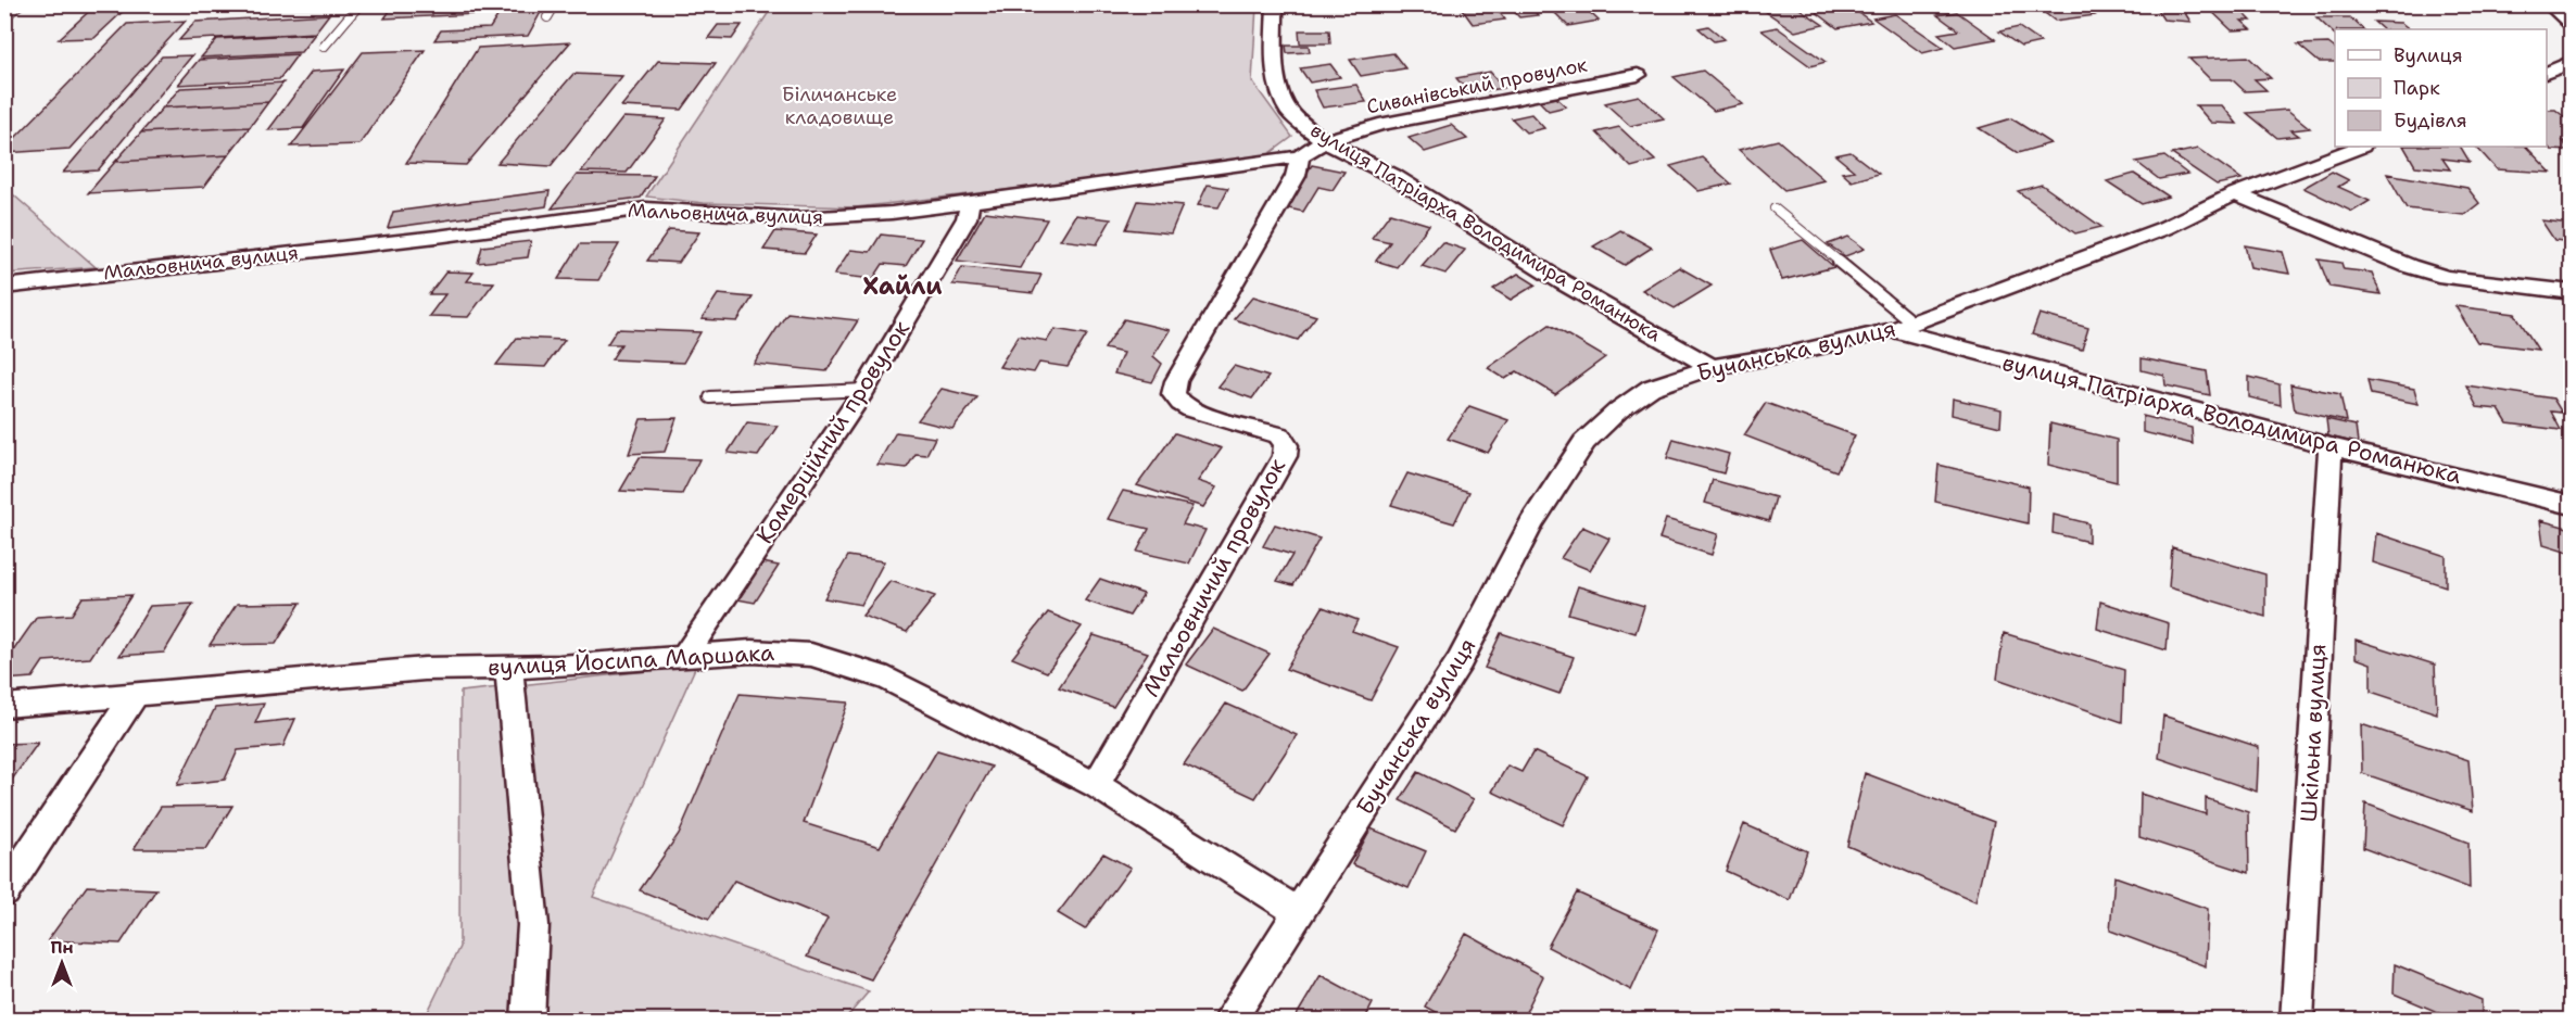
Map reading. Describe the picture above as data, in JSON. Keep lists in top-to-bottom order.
{
  "streets": {
    "street": [
      "Сиванівський провулок",
      "Мальовнича вулиця",
      "вулиця Патріарха Володимира Романюка",
      "Бучанська вулиця",
      "Комерційний провулок",
      "Мальовничий провулок",
      "вулиця Йосипа Маршака",
      "Шкільна вулиця"
    ]
  },
  "crossings": [
    ["Сиванівський провулок", "Мальовнича вулиця"],
    ["Сиванівський провулок", "вулиця Патріарха Володимира Романюка"],
    ["Мальовнича вулиця", "вулиця Патріарха Володимира Романюка"],
    ["Мальовнича вулиця", "Комерційний провулок"],
    ["Мальовнича вулиця", "Мальовничий провулок"],
    ["вулиця Патріарха Володимира Романюка", "Бучанська вулиця"],
    ["вулиця Патріарха Володимира Романюка", "Шкільна вулиця"],
    ["Бучанська вулиця", "вулиця Йосипа Маршака"],
    ["Комерційний провулок", "вулиця Йосипа Маршака"],
    ["Мальовничий провулок", "вулиця Йосипа Маршака"]
  ],
  "districts": ["Хайли"],
  "parks": ["Біличанське кладовище"],
  "legend": ["Вулиця", "Парк", "Будівля"],
  "north": "top"
}
